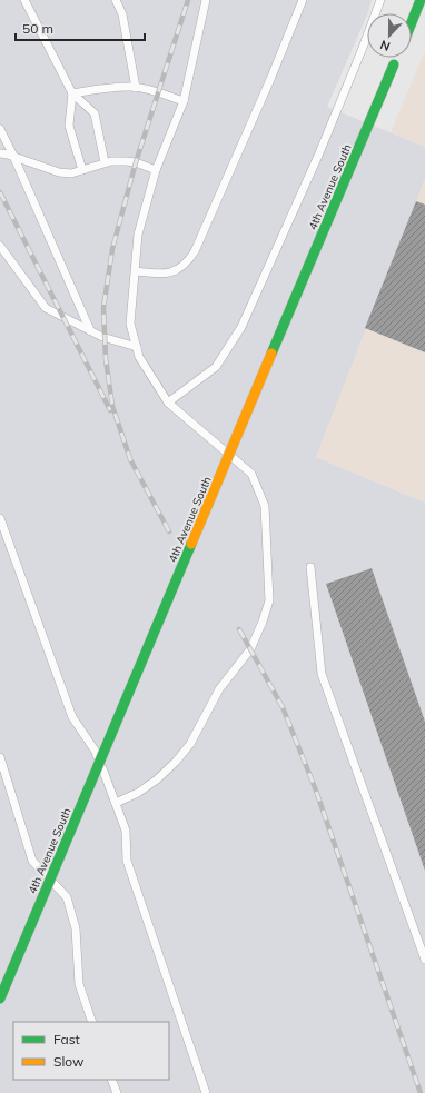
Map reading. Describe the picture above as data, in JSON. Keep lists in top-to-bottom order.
{
  "streets": {
    "main road": ["4th Avenue South"]
  },
  "legend": ["Fast", "Slow"],
  "scale_bar": "50 m",
  "north": "bottom"
}
